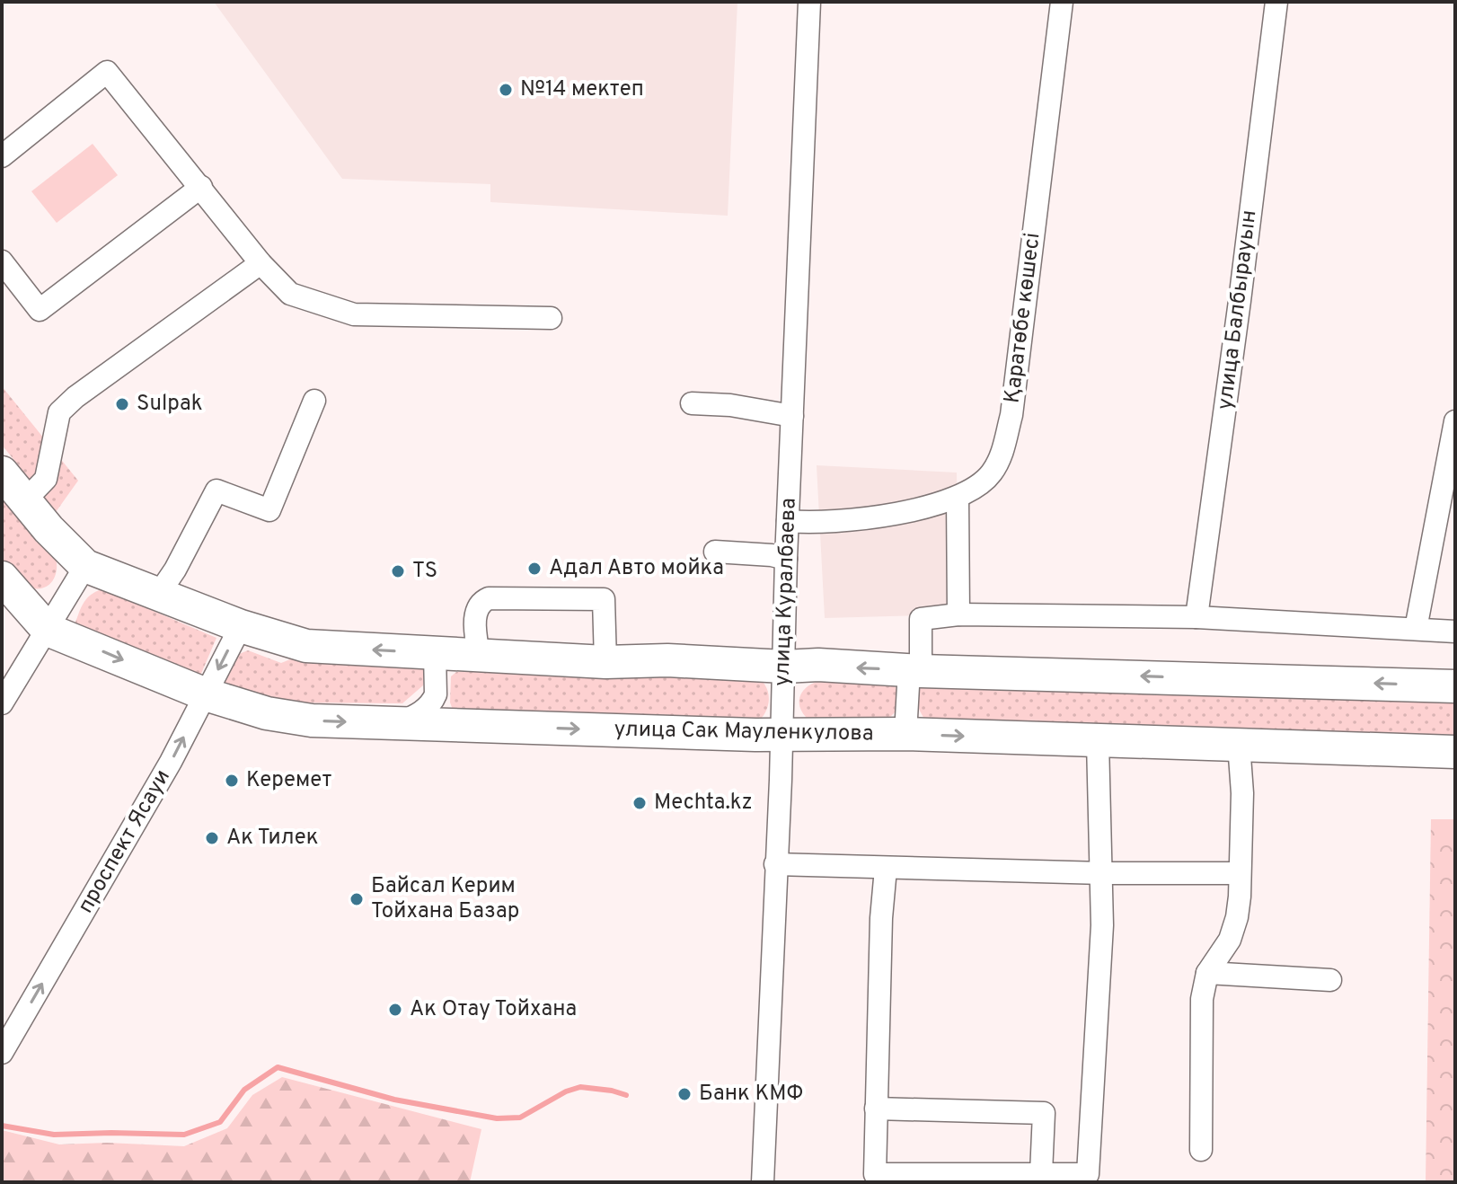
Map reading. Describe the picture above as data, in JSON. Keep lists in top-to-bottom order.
{
  "streets": {
    "main road": ["улица Сак Мауленкулова"],
    "street": [
      "улица Балбырауын",
      "Қаратөбе көшесі",
      "улица Куралбаева",
      "проспект Ясауи"
    ]
  },
  "crossings": [
    ["Қаратөбе көшесі", "улица Куралбаева"],
    ["улица Куралбаева", "улица Сак Мауленкулова"],
    ["улица Сак Мауленкулова", "проспект Ясауи"]
  ],
  "places": [
    "№14 мектеп",
    "Sulpak",
    "Адал Авто мойка",
    "TS",
    "Керемет",
    "Mechta.kz",
    "Ак Тилек",
    "Байсал Керим Тойхана Базар",
    "Ак Отау Тойхана",
    "Банк КМФ"
  ]
}
